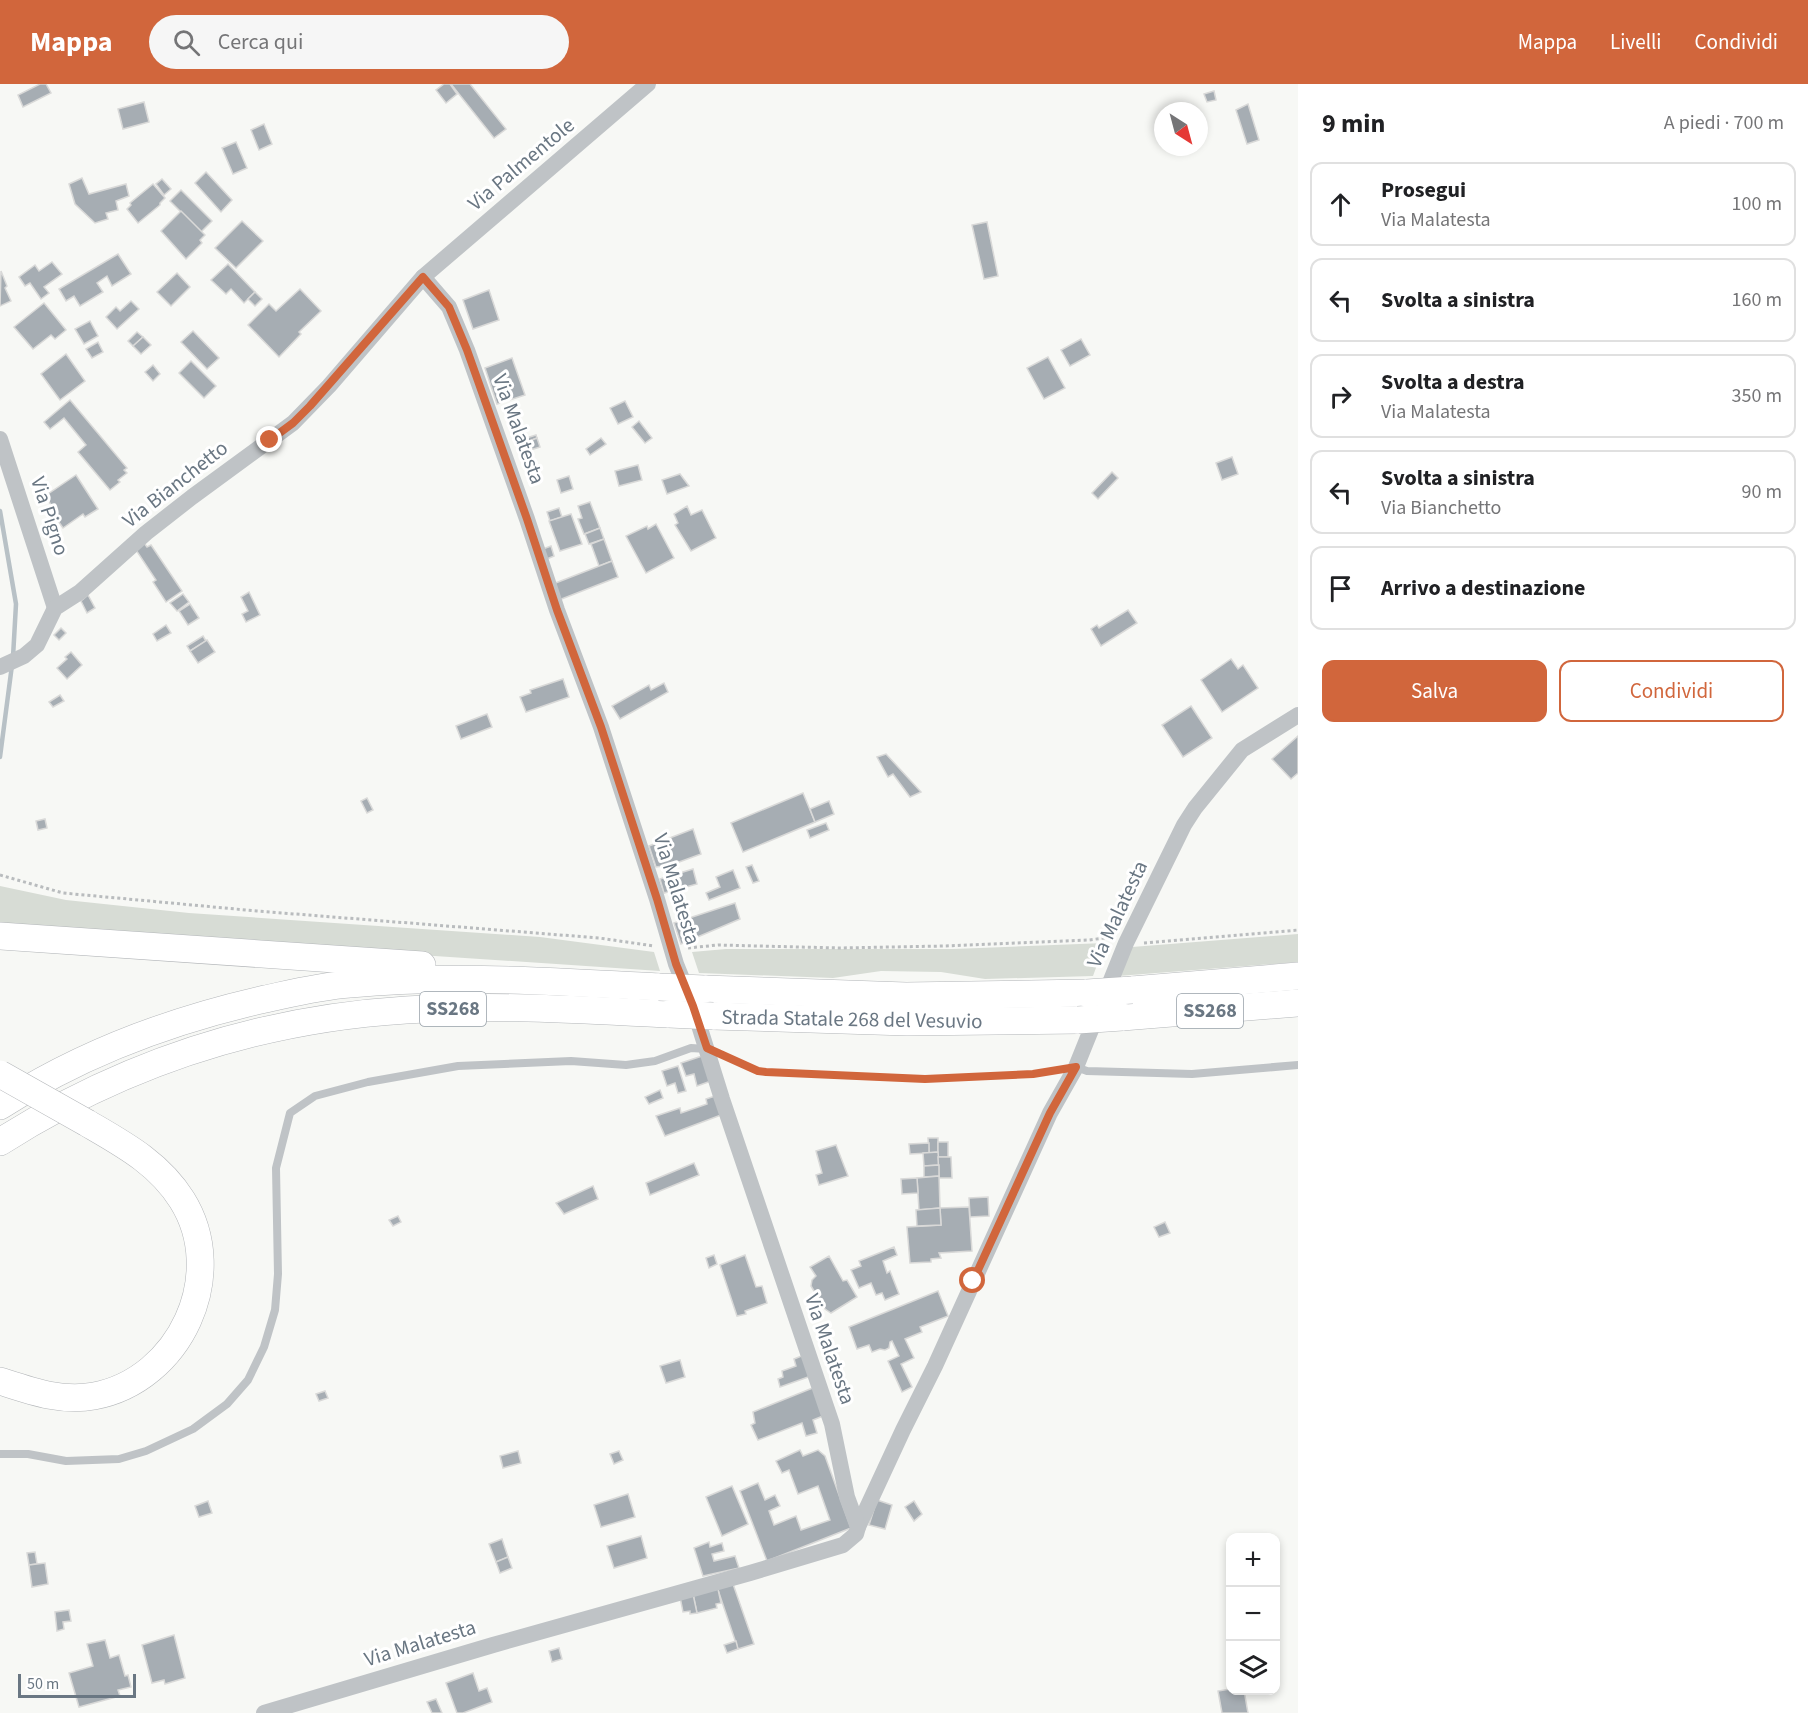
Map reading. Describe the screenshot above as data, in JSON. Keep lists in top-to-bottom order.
{
  "streets": {
    "highway": ["SS268", "Strada Statale 268 del Vesuvio"],
    "street": [
      "Via Palmentole",
      "Via Malatesta",
      "Via Bianchetto",
      "Via Pigno"
    ]
  },
  "crossings": [
    ["Via Palmentole", "Via Malatesta"],
    ["Via Palmentole", "Via Bianchetto"],
    ["Via Malatesta", "Via Bianchetto"],
    ["Via Bianchetto", "Via Pigno"]
  ],
  "scale_bar": "50 m",
  "north": "bottom right",
  "page": {
    "header": "Mappa",
    "search": "Cerca qui",
    "nav": ["Mappa", "Livelli", "Condividi"],
    "heading": ["9 min", "A piedi · 700 m"],
    "list": [
      ["Prosegui", "Via Malatesta", "100 m"],
      ["Svolta a sinistra", "160 m"],
      ["Svolta a destra", "Via Malatesta", "350 m"],
      ["Svolta a sinistra", "Via Bianchetto", "90 m"],
      "Arrivo a destinazione"
    ],
    "buttons": ["Salva", "Condividi"],
    "map_buttons": ["+", "−"],
    "scale": "50 m"
  }
}
